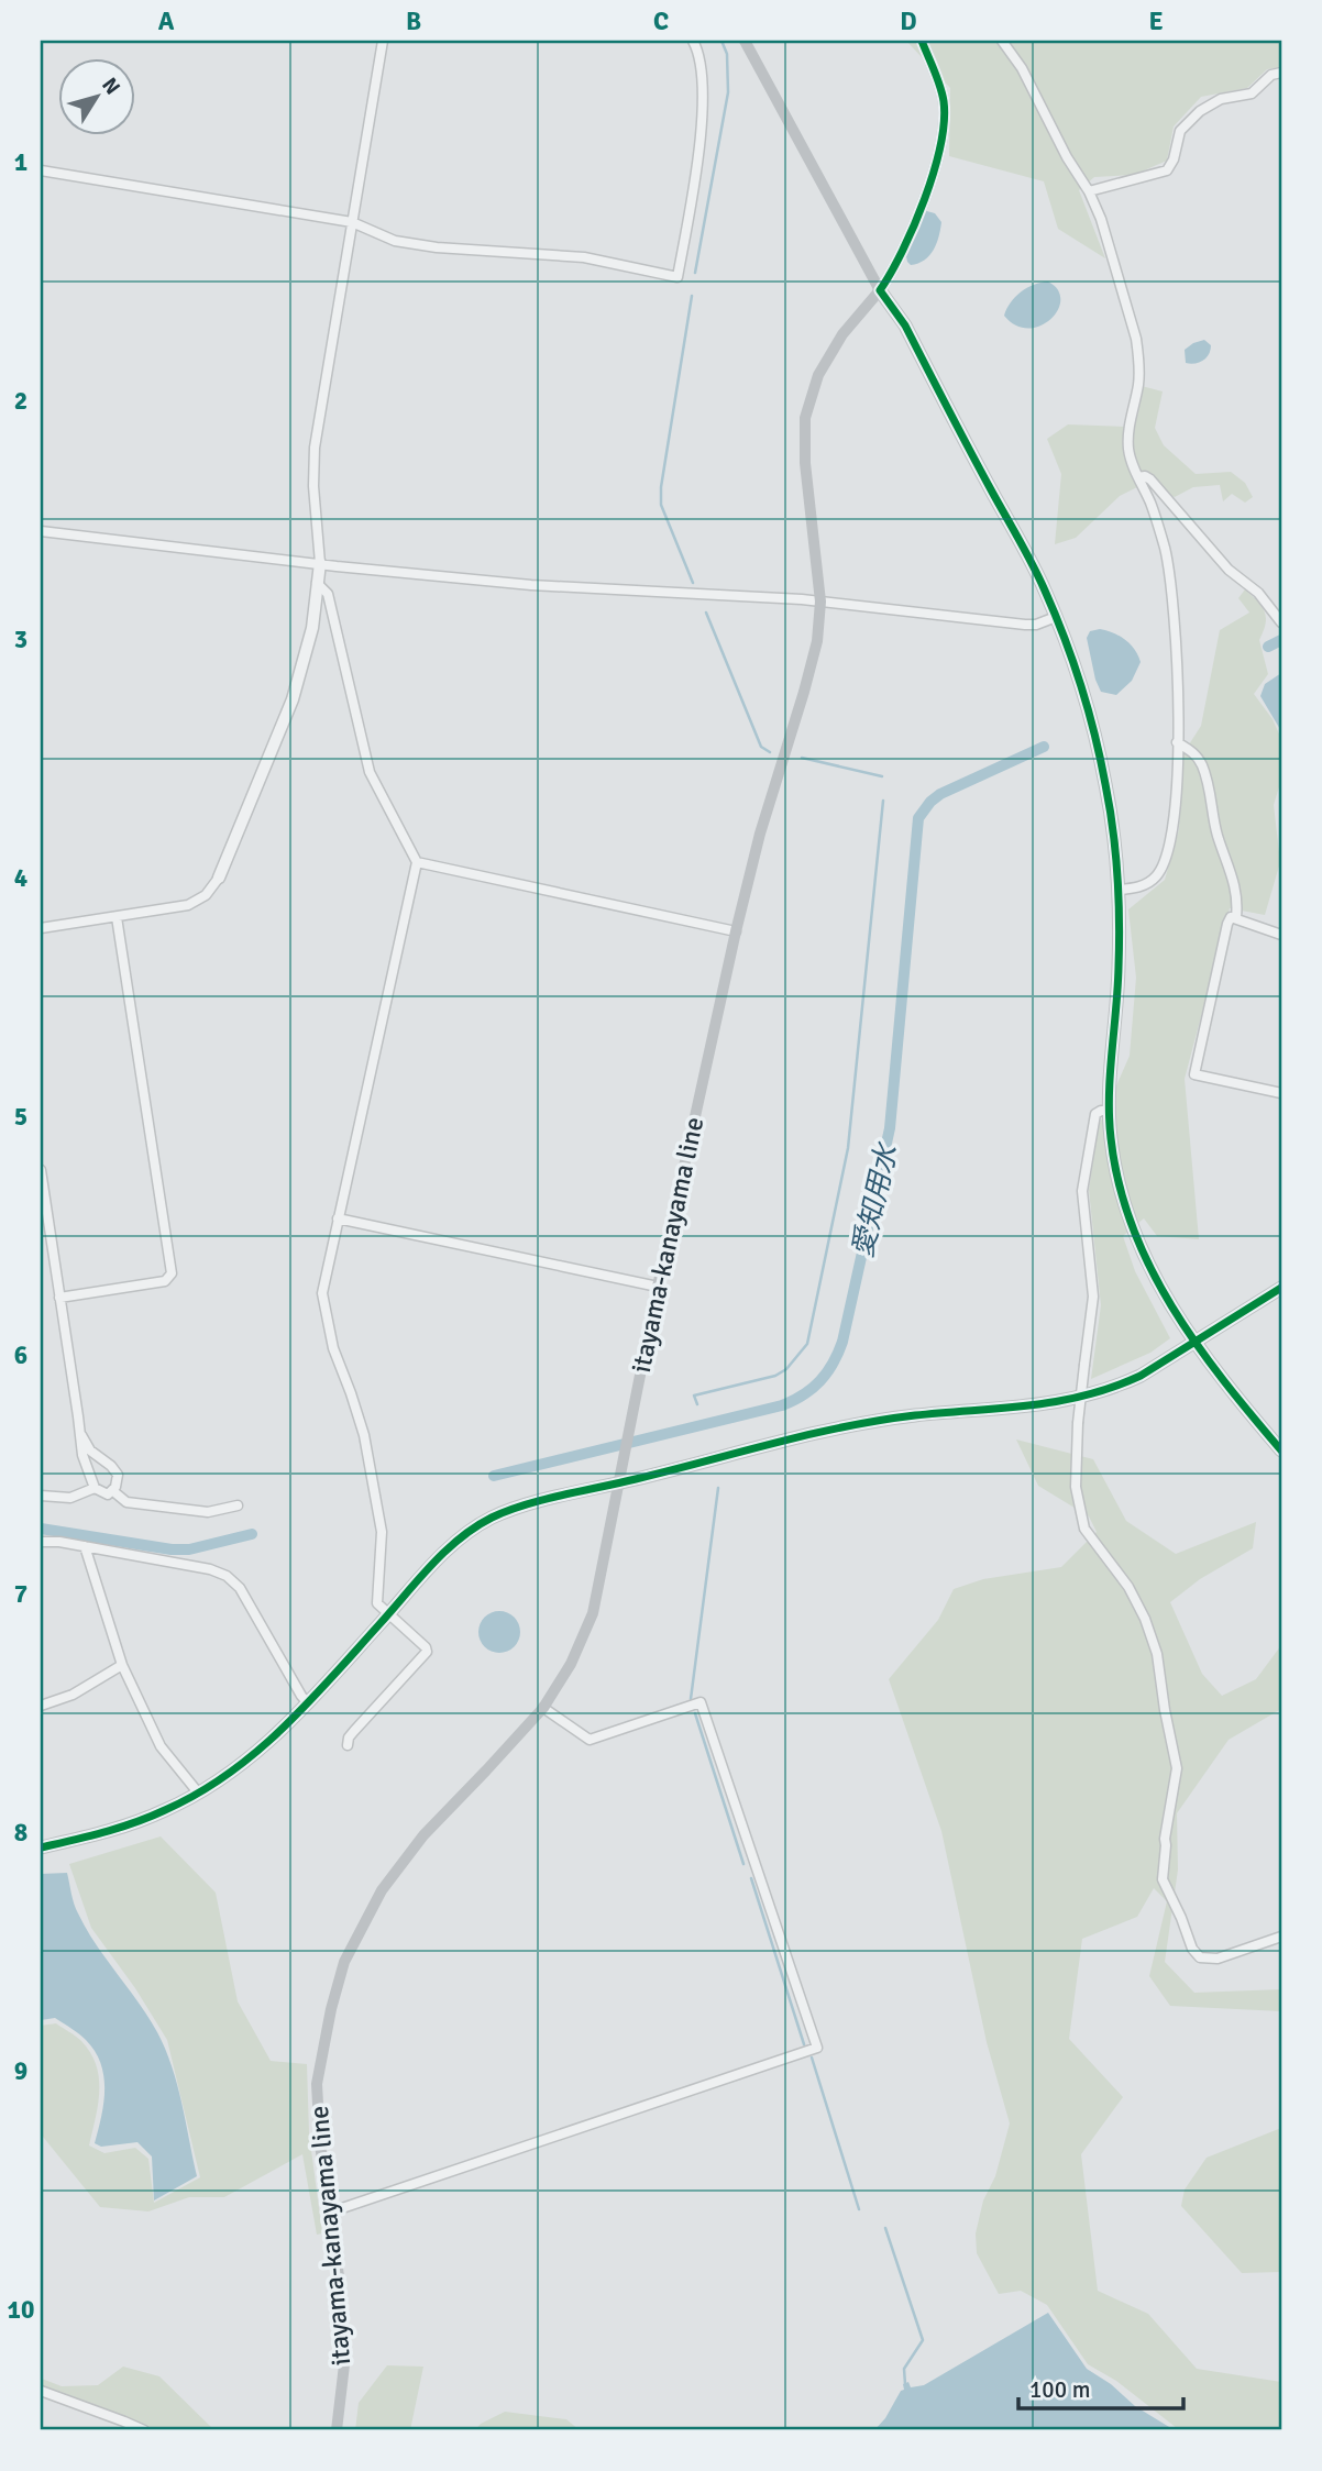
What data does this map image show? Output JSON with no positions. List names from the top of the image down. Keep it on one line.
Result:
{"streets":{"main road":["itayama-kanayama line"]},"water":["愛知用水"],"scale_bar":"100 m","north":"top right","grid":{"columns":["A","B","C","D","E"],"rows":["1","2","3","4","5","6","7","8","9","10"]}}
